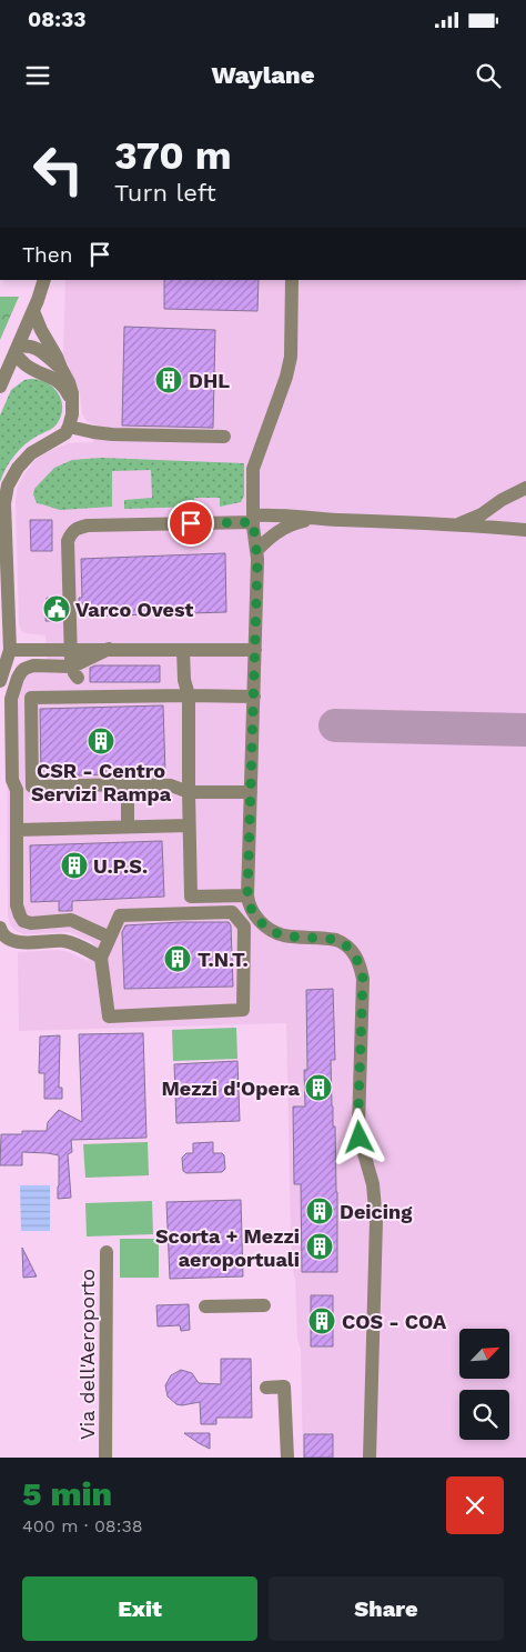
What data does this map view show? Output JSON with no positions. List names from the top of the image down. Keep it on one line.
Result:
{"streets":{"street":["Via dell'Aeroporto"]},"places":{"building":["DHL","CSR - Centro Servizi Rampa","U.P.S.","T.N.T.","Mezzi d'Opera","Deicing","Scorta + Mezzi aeroportuali","COS - COA"],"public building":["Varco Ovest"]},"north":"top right","page":{"status":"08:33","header":"Waylane","turn":["370 m","Turn left"],"then":"Then","heading":["5 min","400 m · 08:38"],"buttons":["Exit","Share"]}}
